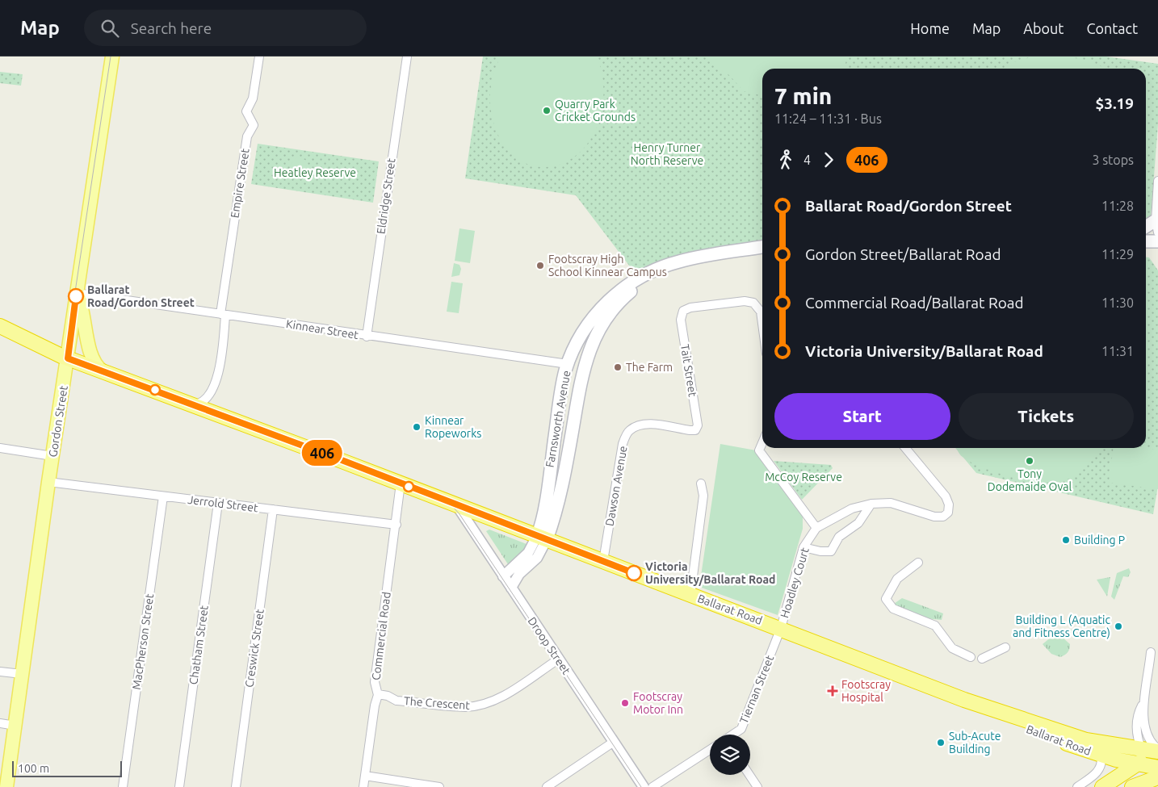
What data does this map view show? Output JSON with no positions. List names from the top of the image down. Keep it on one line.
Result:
{"streets":{"highway":["Ballarat Road"],"main road":["Farnsworth Avenue","Gordon Street"],"street":["Empire Street","Eldridge Street","Kinnear Street","Tait Street","Dawson Avenue","Jerrold Street","Hoadley Court","Commercial Road","MacPherson Street","Chatham Street","Droop Street","Creswick Street","Tiernan Street","The Crescent"]},"crossings":[["Empire Street","Kinnear Street"],["Eldridge Street","Kinnear Street"],["Kinnear Street","Farnsworth Avenue"],["Kinnear Street","Gordon Street"],["Tait Street","Dawson Avenue"],["Farnsworth Avenue","Ballarat Road"],["Farnsworth Avenue","Droop Street"],["Gordon Street","Jerrold Street"],["Gordon Street","Ballarat Road"],["Dawson Avenue","Ballarat Road"],["Jerrold Street","Commercial Road"],["Jerrold Street","MacPherson Street"],["Jerrold Street","Chatham Street"],["Jerrold Street","Creswick Street"],["Hoadley Court","Ballarat Road"],["Hoadley Court","Tiernan Street"],["Ballarat Road","Commercial Road"],["Ballarat Road","Droop Street"],["Ballarat Road","Tiernan Street"],["Commercial Road","The Crescent"],["Droop Street","The Crescent"]],"parks":["Henry Turner North Reserve","Heatley Reserve","McCoy Reserve"],"places":{"other":["Quarry Park Cricket Grounds","Footscray High School Kinnear Campus","Ballarat Road/Gordon Street","The Farm","Kinnear Ropeworks","Tony Dodemaide Oval","Building P","Victoria University/Ballarat Road","Building L (Aquatic and Fitness Centre)","Footscray Motor Inn","Sub-Acute Building"],"health":["Footscray Hospital"]},"lines":["bus line 406"],"scale_bar":"100 m","page":{"header":"Map","search":"Search here","nav":["Home","Map","About","Contact"],"on_map":"406","heading":["7 min","11:24 – 11:31 · Bus","$3.19"],"legs":["4","406","3 stops"],"list":[{"name":"Ballarat Road/Gordon Street","value":"11:28"},{"name":"Gordon Street/Ballarat Road","value":"11:29"},{"name":"Commercial Road/Ballarat Road","value":"11:30"},{"name":"Victoria University/Ballarat Road","value":"11:31"}],"buttons":["Start","Tickets"],"scale":"100 m"}}
